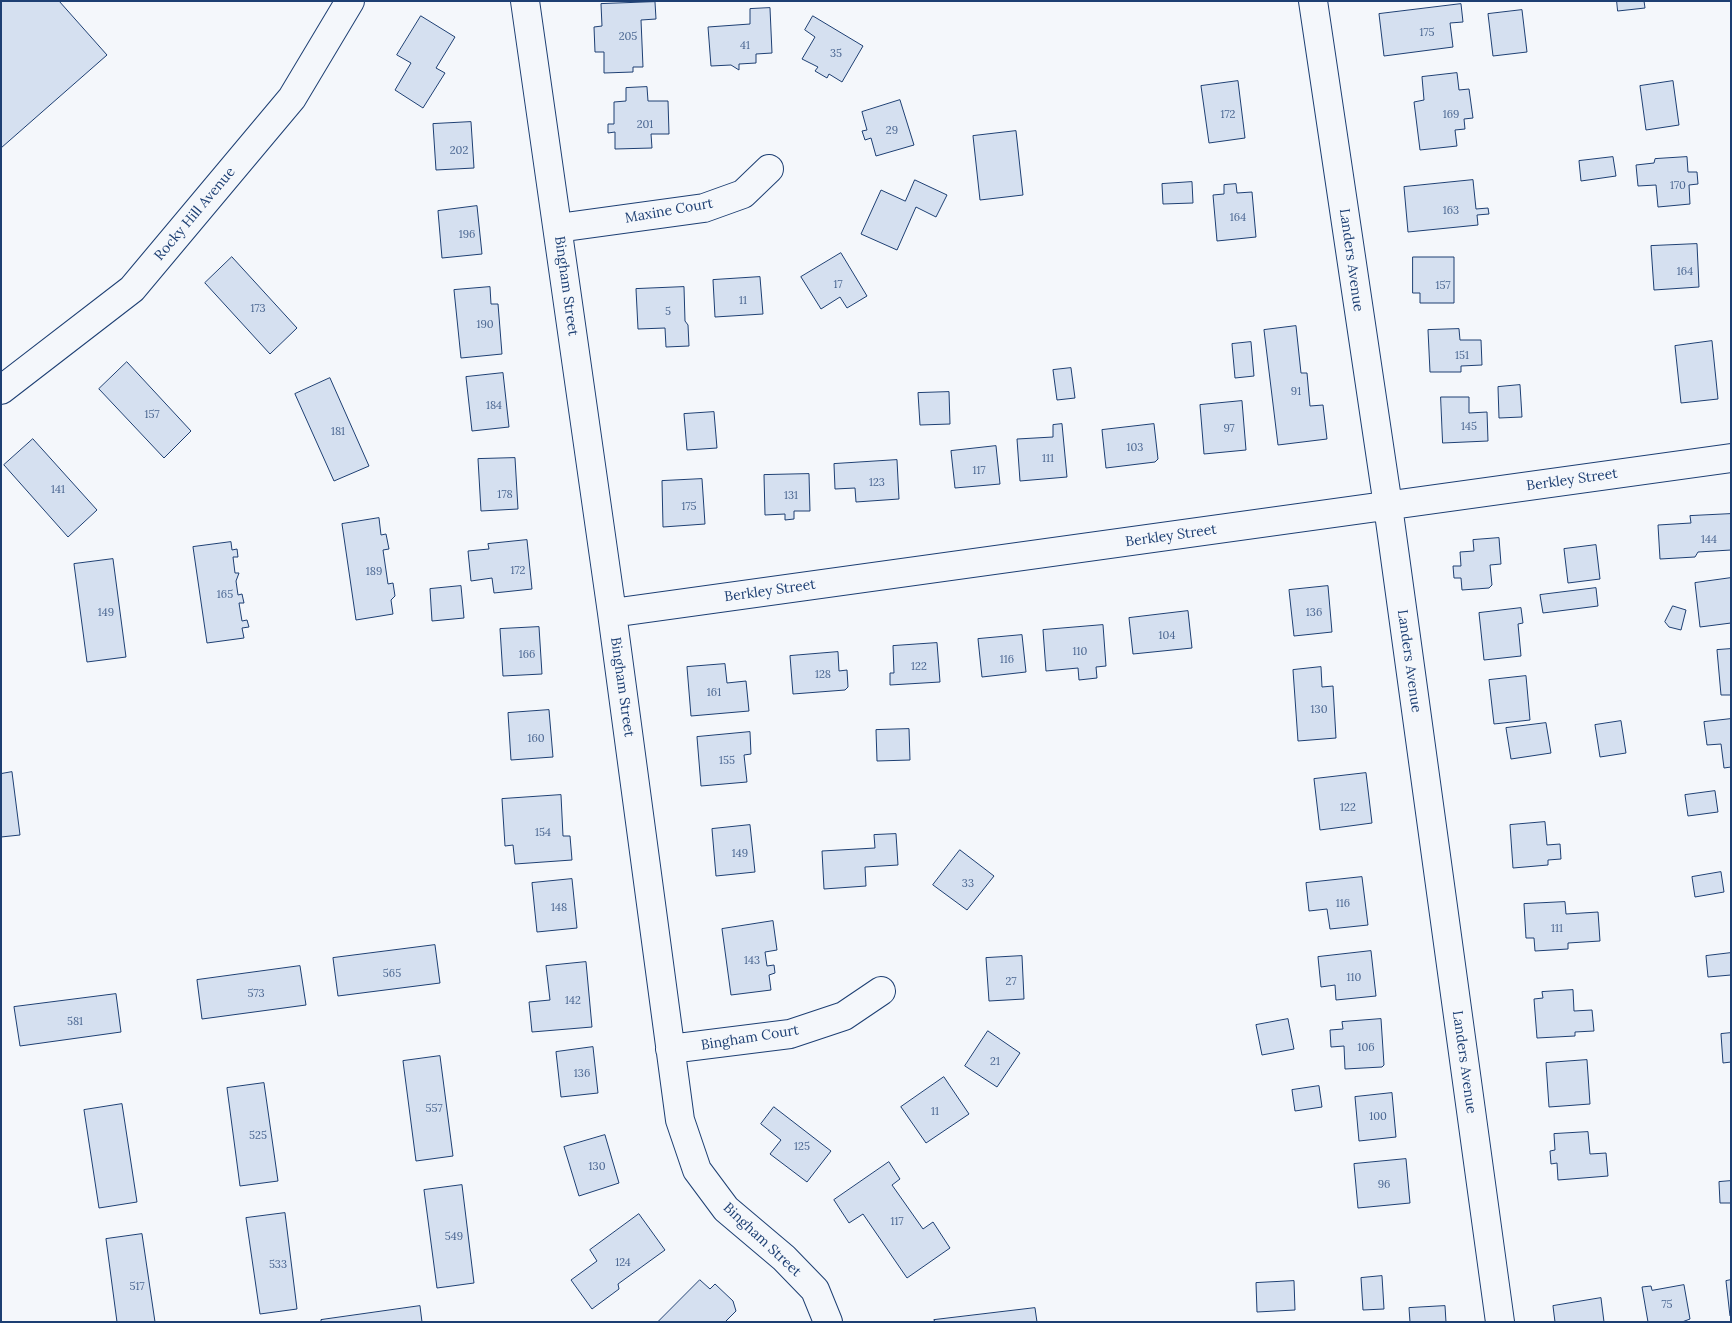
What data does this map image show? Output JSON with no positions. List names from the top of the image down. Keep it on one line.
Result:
{"streets":{"street":["Maxine Court","Rocky Hill Avenue","Landers Avenue","Bingham Street","Berkley Street","Bingham Court"]},"crossings":[["Maxine Court","Bingham Street"],["Landers Avenue","Berkley Street"],["Bingham Street","Berkley Street"],["Bingham Street","Bingham Court"]],"house_numbers":["175","205","41","35","172","169","201","29","202","170","163","164","196","164","17","157","11","173","5","190","151","91","184","157","145","97","181","103","111","117","123","141","178","131","175","144","172","189","165","149","136","104","110","166","116","122","128","161","130","160","155","122","154","149","33","116","148","111","143","565","110","27","573","142","581","106","21","136","557","11","100","525","125","130","96","117","549","124","533","517","75"]}
